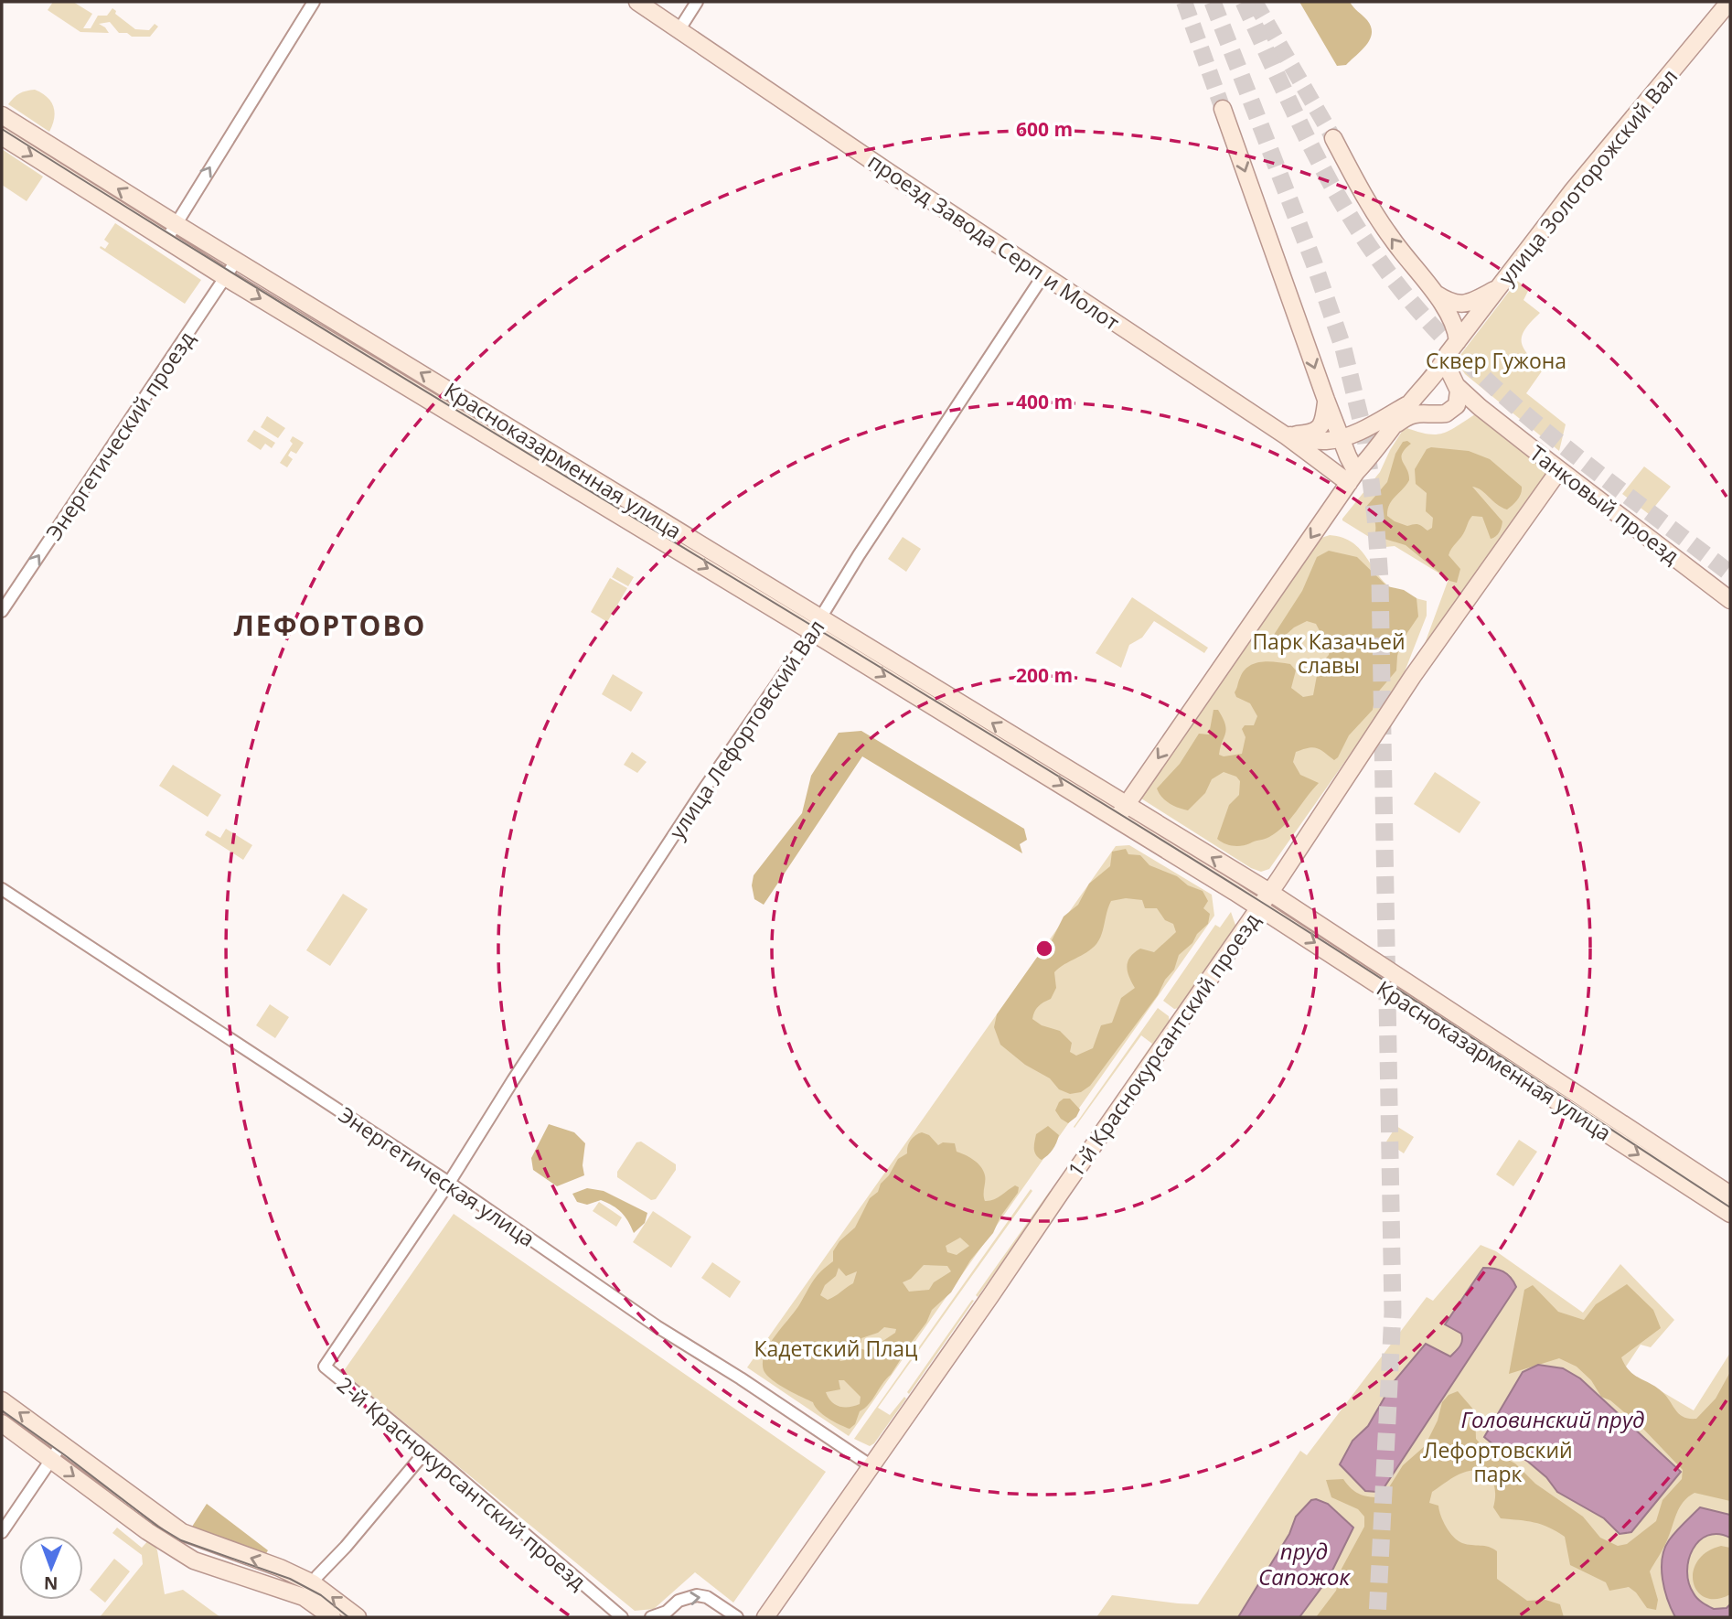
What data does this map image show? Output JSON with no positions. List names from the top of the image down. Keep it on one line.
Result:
{"streets":{"street":["улица Золоторожский Вал","проезд Завода Серп и Молот","Энергетический проезд","Красноказарменная улица","Танковый проезд","улица Лефортовский Вал","1-й Краснокурсантский проезд","Энергетическая улица","2-й Краснокурсантский проезд"]},"crossings":[["улица Золоторожский Вал","проезд Завода Серп и Молот"],["улица Золоторожский Вал","Танковый проезд"],["проезд Завода Серп и Молот","улица Лефортовский Вал"],["Энергетический проезд","Красноказарменная улица"],["Красноказарменная улица","улица Лефортовский Вал"],["Красноказарменная улица","1-й Краснокурсантский проезд"],["Танковый проезд","1-й Краснокурсантский проезд"],["улица Лефортовский Вал","Энергетическая улица"],["улица Лефортовский Вал","2-й Краснокурсантский проезд"],["1-й Краснокурсантский проезд","Энергетическая улица"],["Энергетическая улица","2-й Краснокурсантский проезд"]],"one_way":["Энергетический проезд"],"districts":["ЛЕФОРТОВО"],"water":["Головинский пруд","пруд Сапожок"],"parks":["Сквер Гужона","Парк Казачьей славы","Кадетский Плац","Лефортовский парк"],"north":"bottom","rings":["600 m","400 m","200 m"]}
